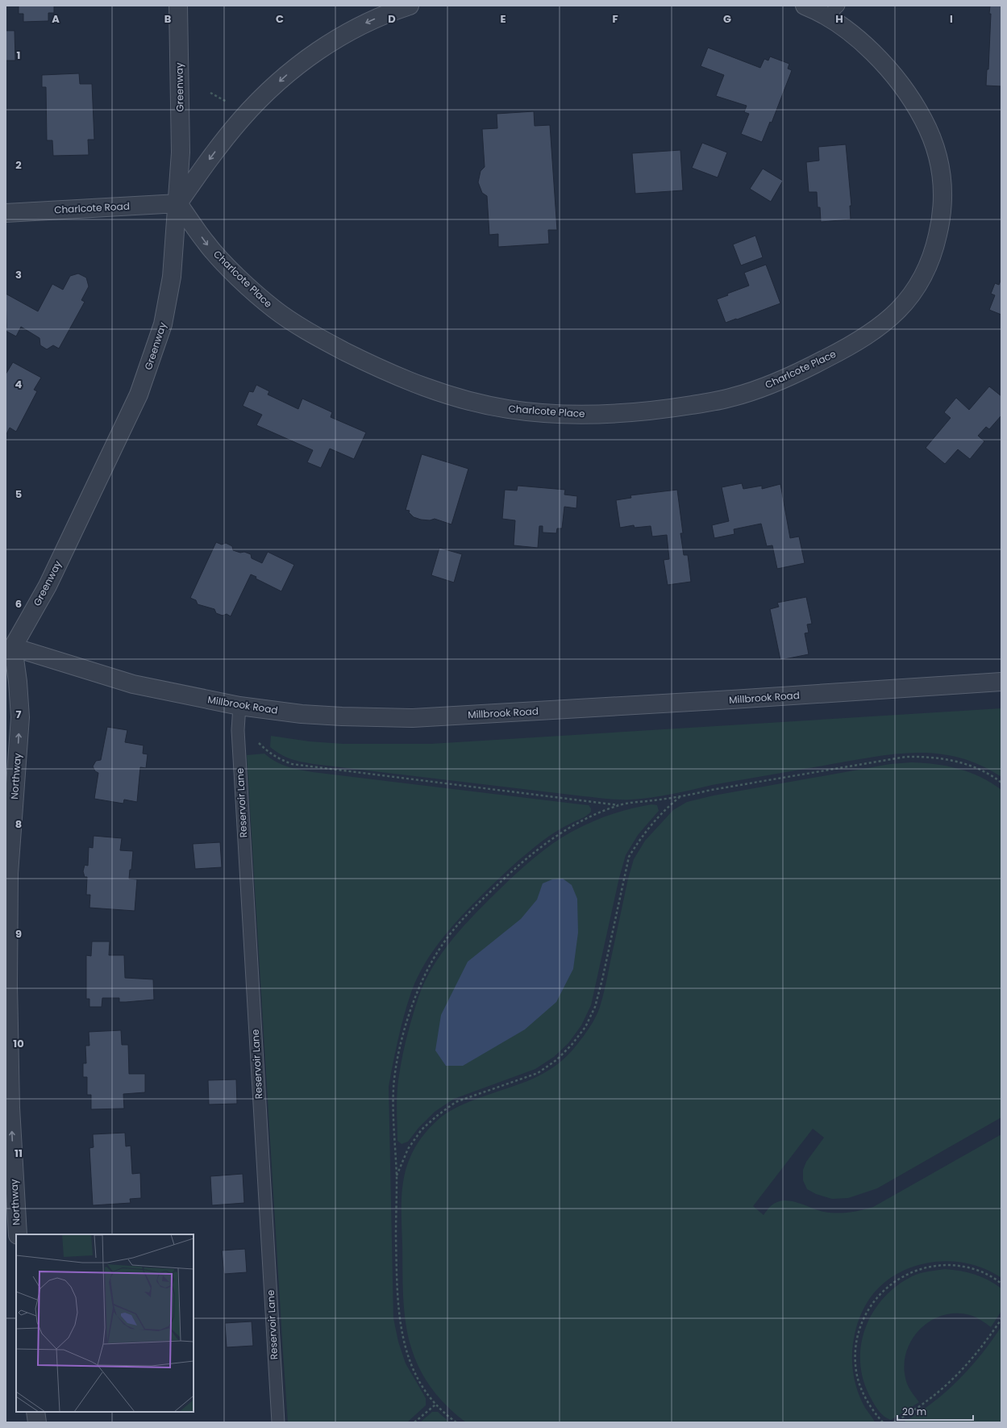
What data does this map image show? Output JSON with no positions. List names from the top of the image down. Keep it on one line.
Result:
{"streets":{"street":["Greenway","Charlcote Road","Charlcote Place","Millbrook Road","Northway"],"lane":["Reservoir Lane"]},"crossings":[["Greenway","Charlcote Road"],["Greenway","Charlcote Place"],["Greenway","Millbrook Road"],["Greenway","Northway"],["Charlcote Road","Charlcote Place"],["Millbrook Road","Northway"],["Millbrook Road","Reservoir Lane"]],"one_way":["Northway"],"scale_bar":"20 m","grid":{"columns":["A","B","C","D","E","F","G","H","I"],"rows":["1","2","3","4","5","6","7","8","9","10","11"]}}
